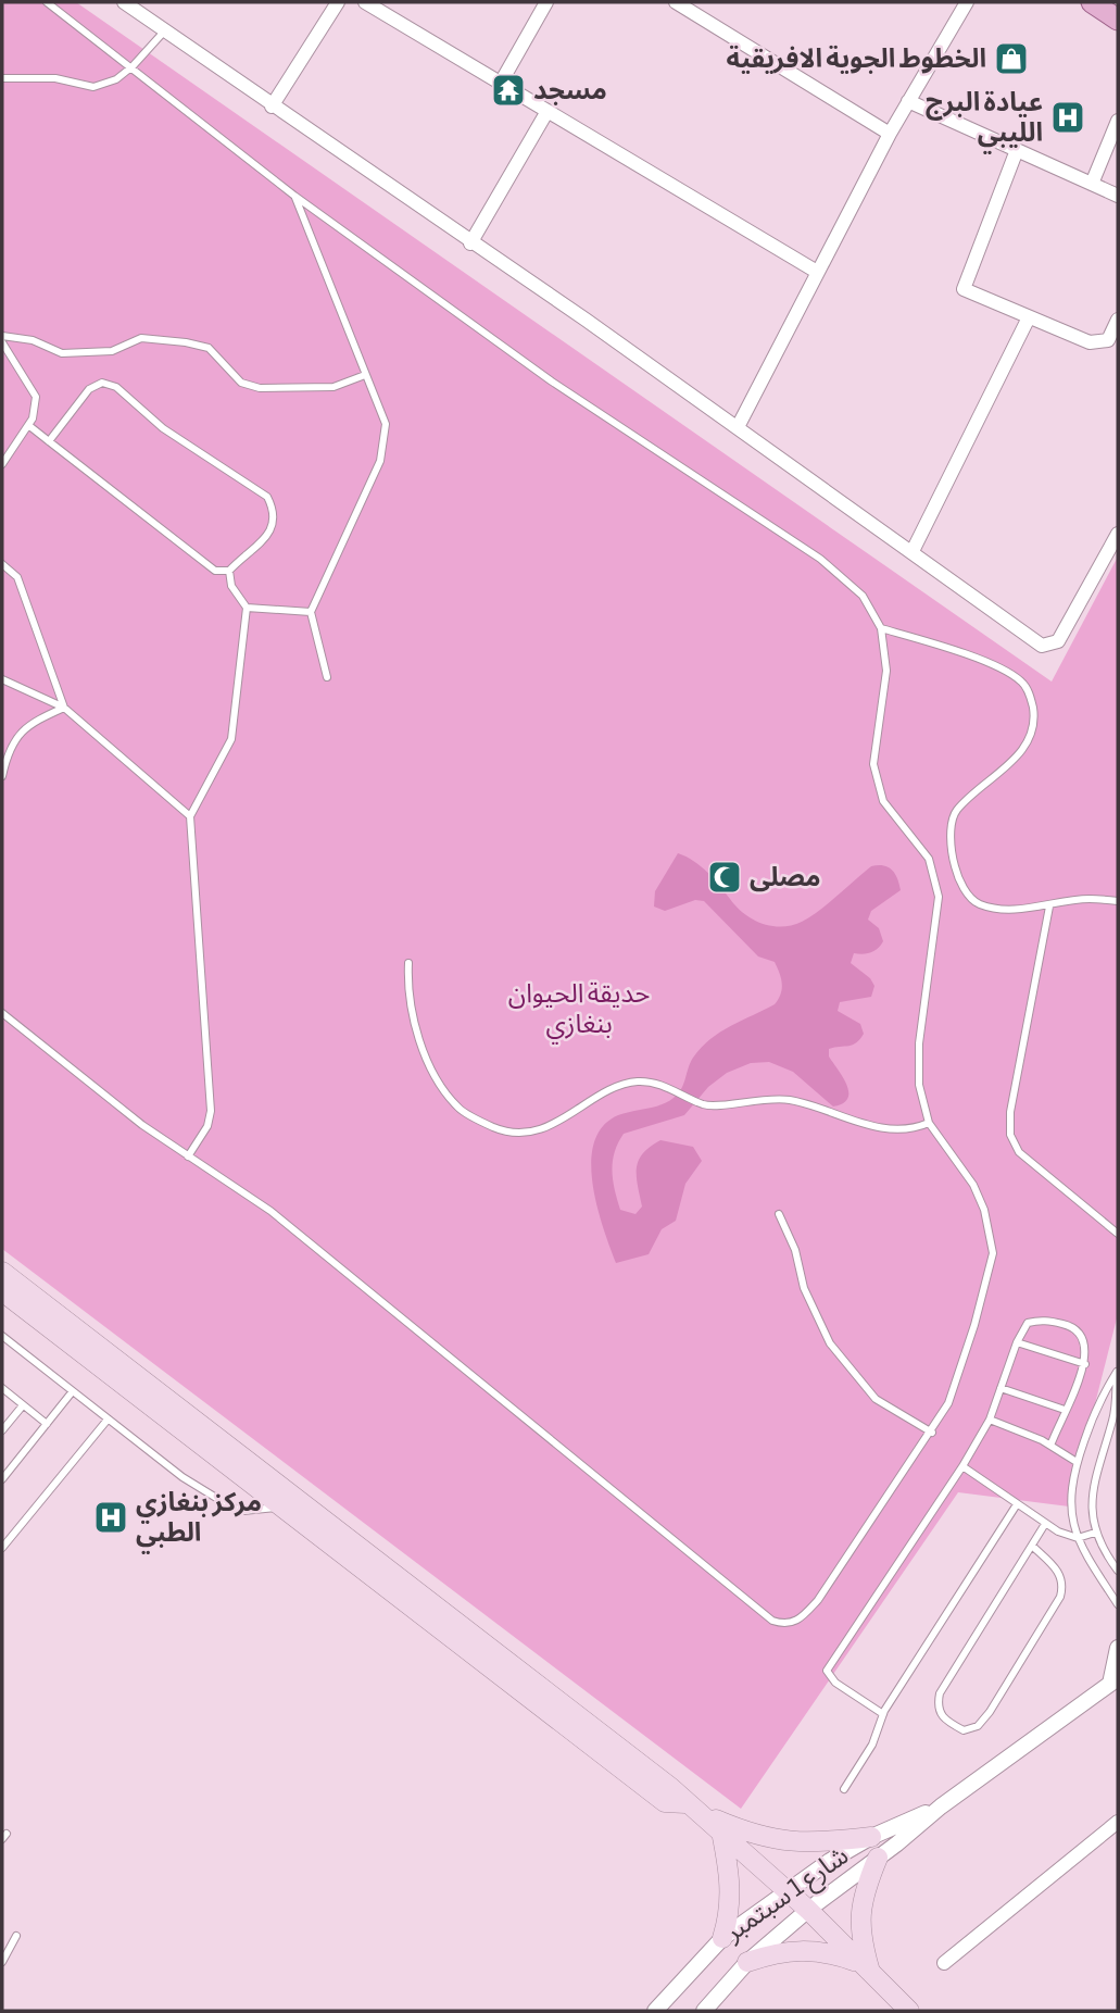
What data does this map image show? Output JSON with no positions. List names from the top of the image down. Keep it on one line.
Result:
{"streets":{"street":["شارع 1 سبتمبر"]},"parks":["حديقة الحيوان بنغازي"],"places":{"shop":["الخطوط الجوية الافريقية"],"temple":["مسجد"],"hospital":["عيادة البرج الليبي","مركز بنغازي الطبي"],"mosque":["مصلى"]}}
